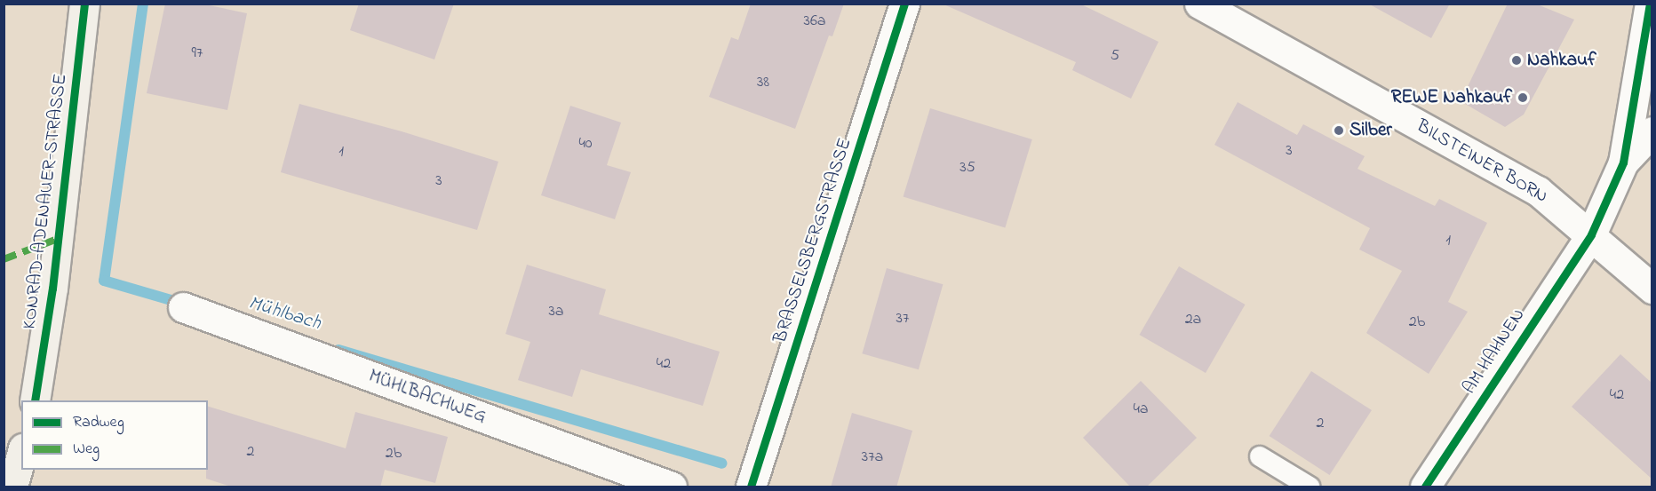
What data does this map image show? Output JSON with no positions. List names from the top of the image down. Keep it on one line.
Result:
{"streets":{"main road":["KONRAD-ADENAUER-STRASSE"],"street":["BILSTEINER BORN","BRASSELSBERGSTRASSE","AM HAHNEN","MÜHLBACHWEG"]},"crossings":[["BILSTEINER BORN","AM HAHNEN"]],"water":["Mühlbach"],"places":["Nahkauf","REWE Nahkauf","Silber"],"house_numbers":["36a","97","5","38","40","3","1","35","3","1","3a","37","2a","2b","42","42","4a","2","2","2b","37a"],"legend":["Radweg","Weg"]}
